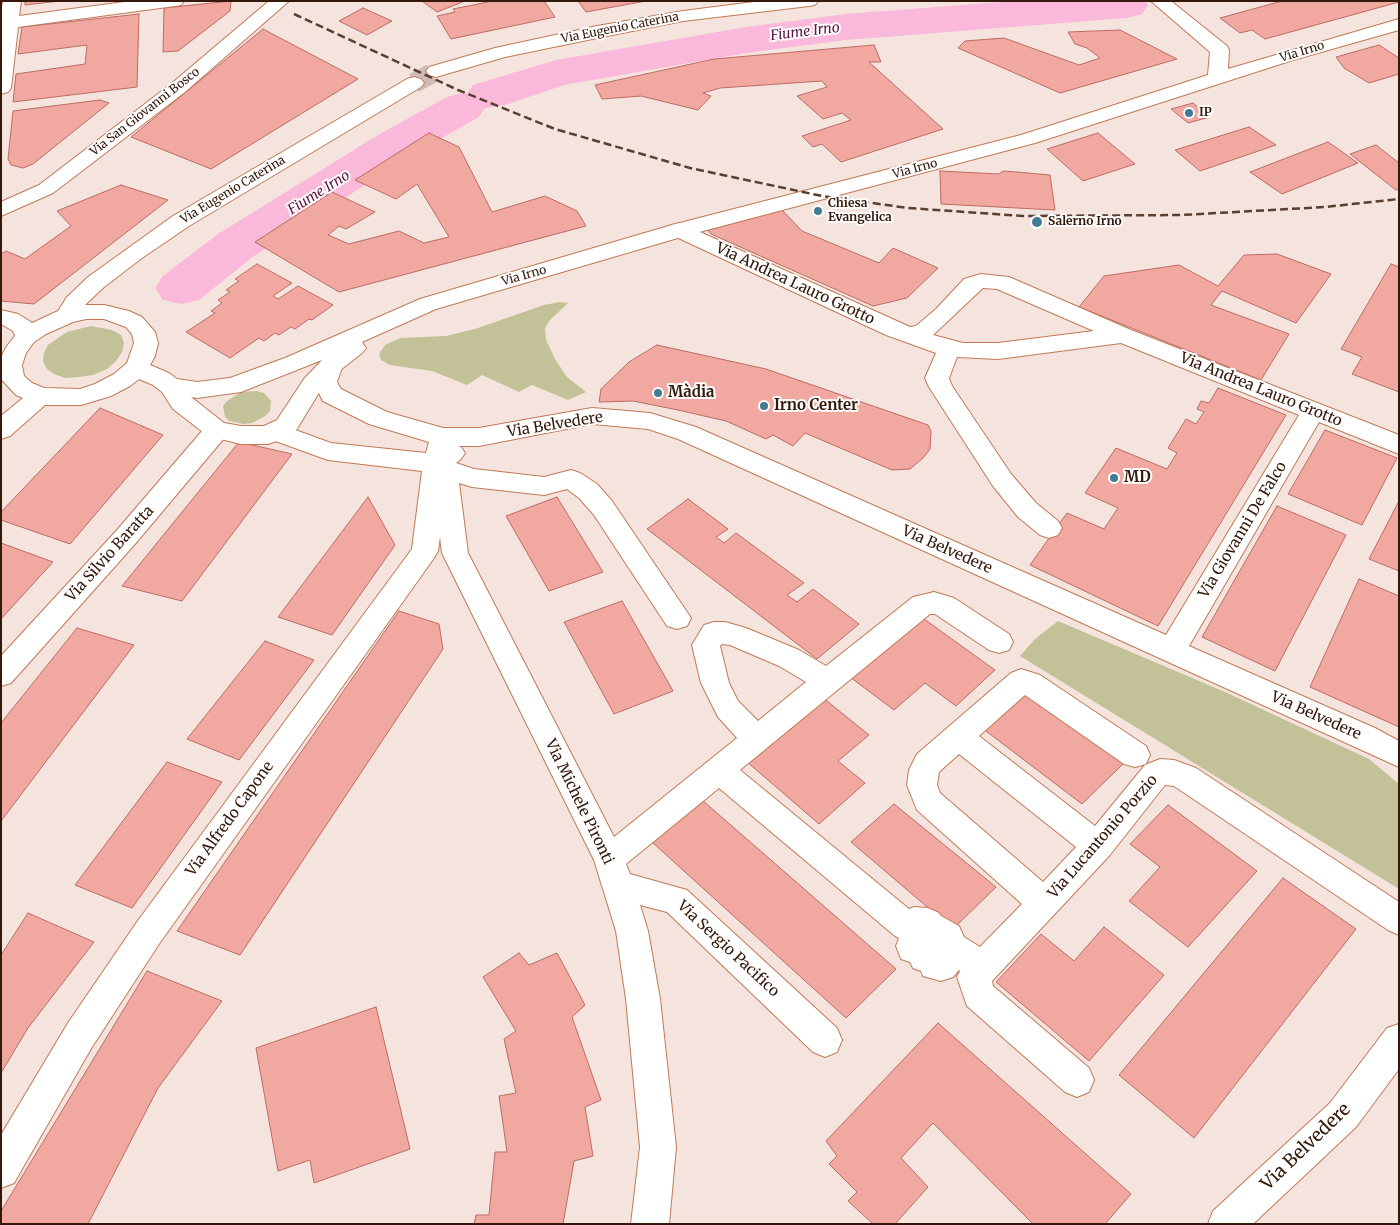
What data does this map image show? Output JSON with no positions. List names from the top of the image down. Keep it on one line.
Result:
{"streets":{"street":["Via Eugenio Caterina","Via Irno","Via San Giovanni Bosco","Via Andrea Lauro Grotto","Via Belvedere","Via Giovanni De Falco","Via Silvio Baratta","Via Michele Pironti","Via Alfredo Capone","Via Lucantonio Porzio","Via Sergio Pacifico"]},"crossings":[["Via Irno","Via Andrea Lauro Grotto"],["Via Andrea Lauro Grotto","Via Giovanni De Falco"],["Via Belvedere","Via Giovanni De Falco"],["Via Belvedere","Via Michele Pironti"],["Via Belvedere","Via Alfredo Capone"],["Via Michele Pironti","Via Alfredo Capone"],["Via Michele Pironti","Via Sergio Pacifico"]],"water":["Fiume Irno"],"places":["IP","Chiesa Evangelica","Salerno Irno","Màdia","Irno Center","MD"]}
